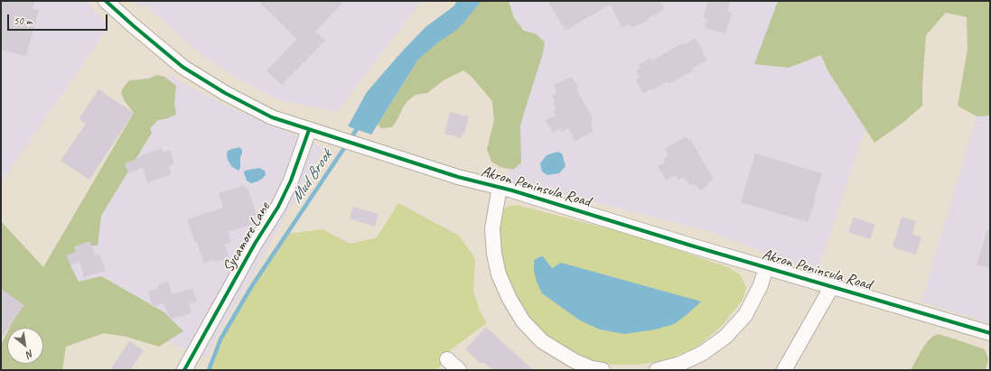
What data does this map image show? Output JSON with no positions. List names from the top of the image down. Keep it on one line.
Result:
{"streets":{"street":["Akron Peninsula Road","Sycamore Lane"]},"crossings":[["Akron Peninsula Road","Sycamore Lane"]],"water":["Mud Brook"],"scale_bar":"50 m","north":"bottom right"}
